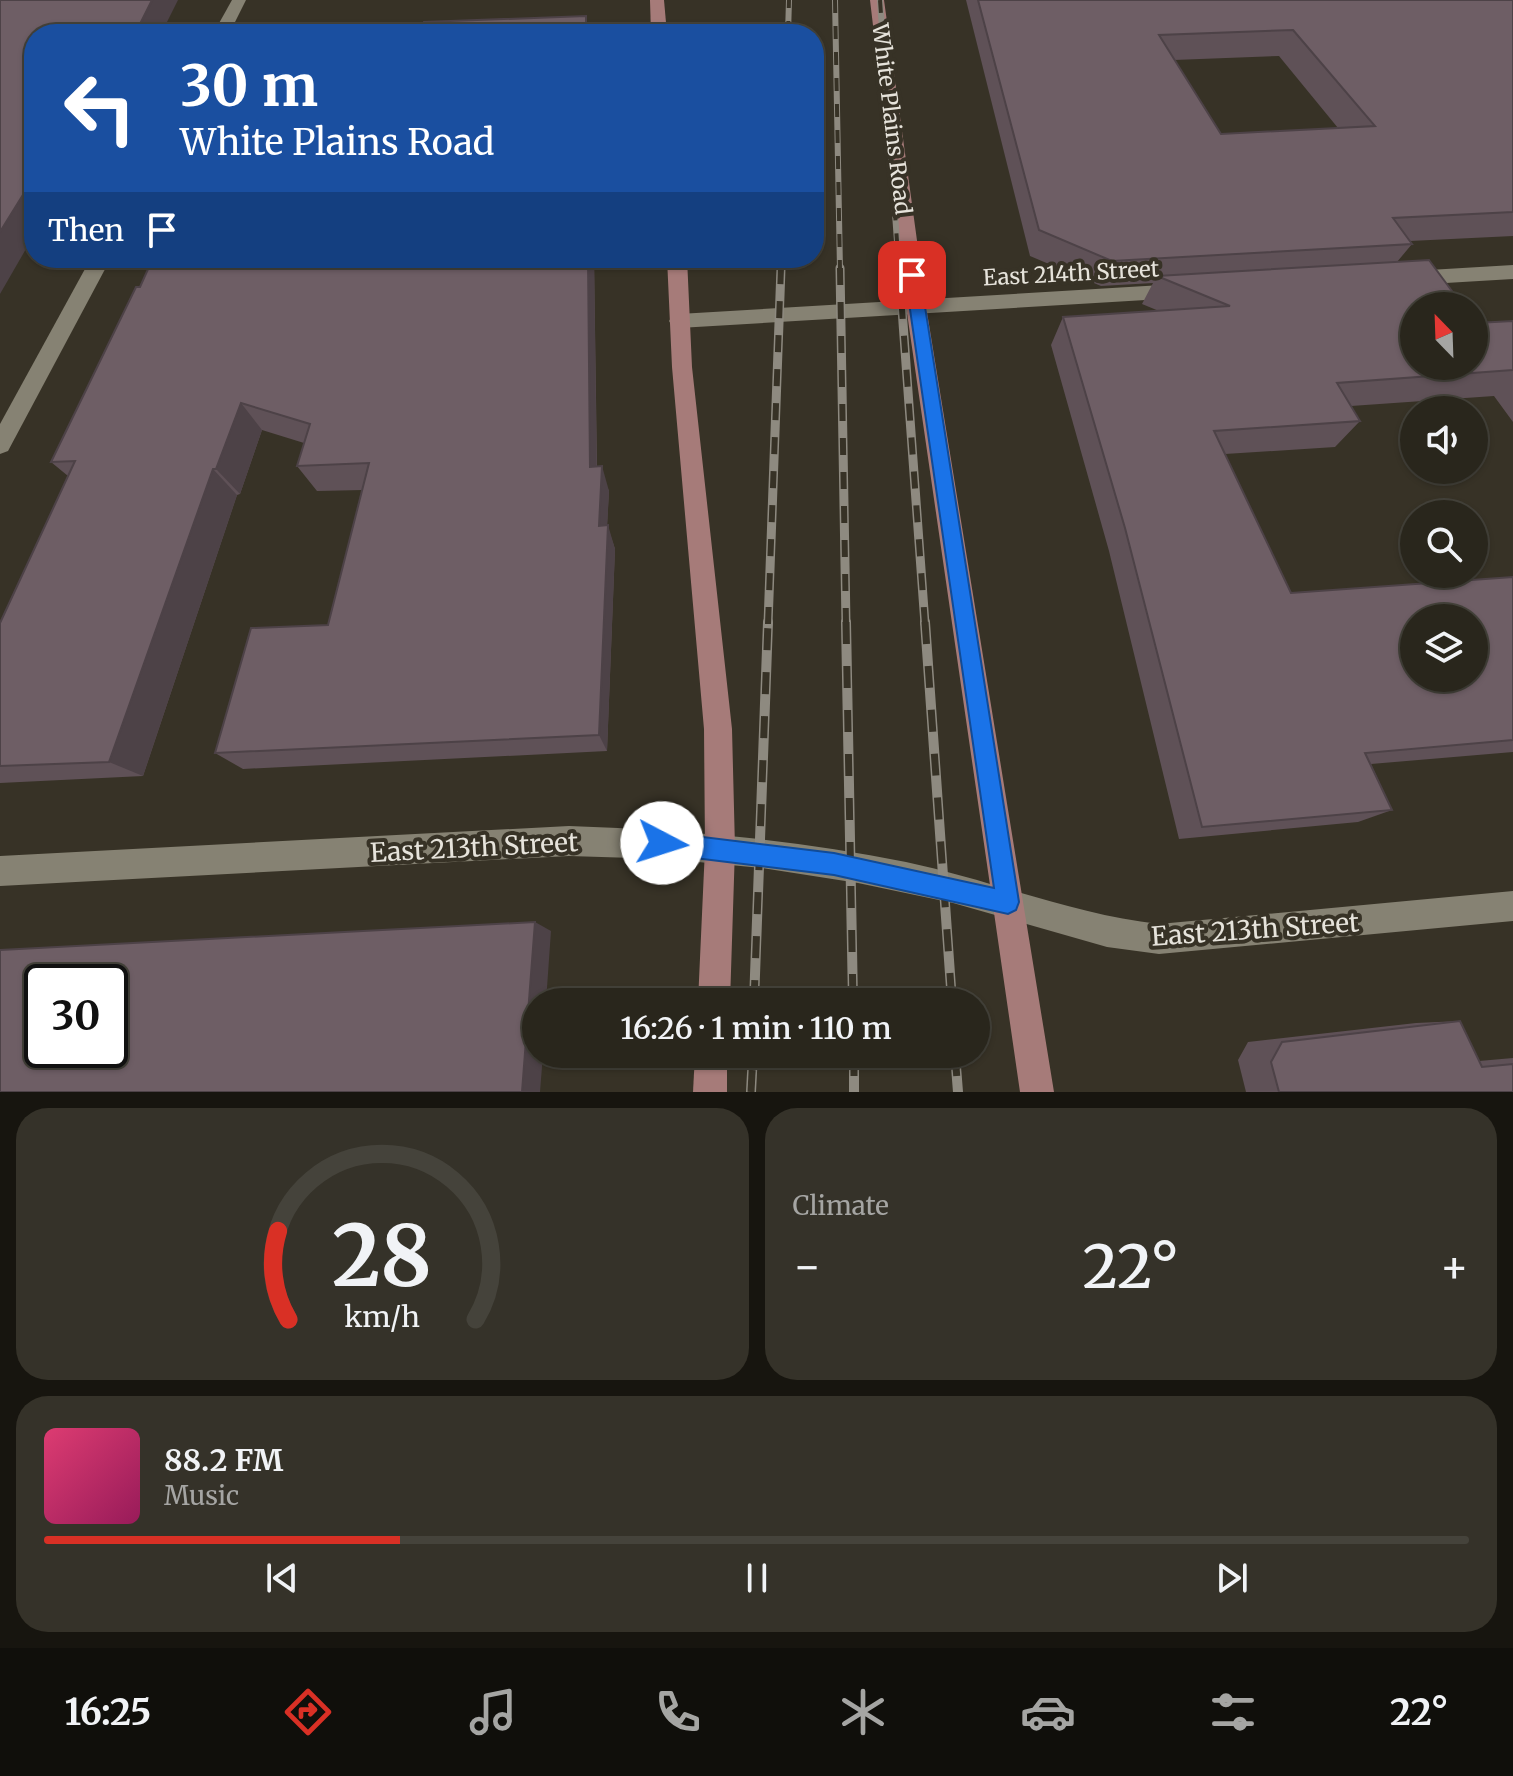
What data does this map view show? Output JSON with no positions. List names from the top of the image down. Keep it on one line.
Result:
{"streets":{"main road":["White Plains Road"],"street":["East 214th Street","East 213th Street"]},"crossings":[["White Plains Road","East 214th Street"],["White Plains Road","East 213th Street"]],"north":"top left","page":{"turn":["30 m","White Plains Road"],"then":"Then","limit":"30","trip":"16:26 · 1 min · 110 m","tile":"Climate","heat":["−","22°","+"],"song":["88.2 FM","Music"],"tabs":["16:25","22°"],"gauge":["28","km/h"]}}
